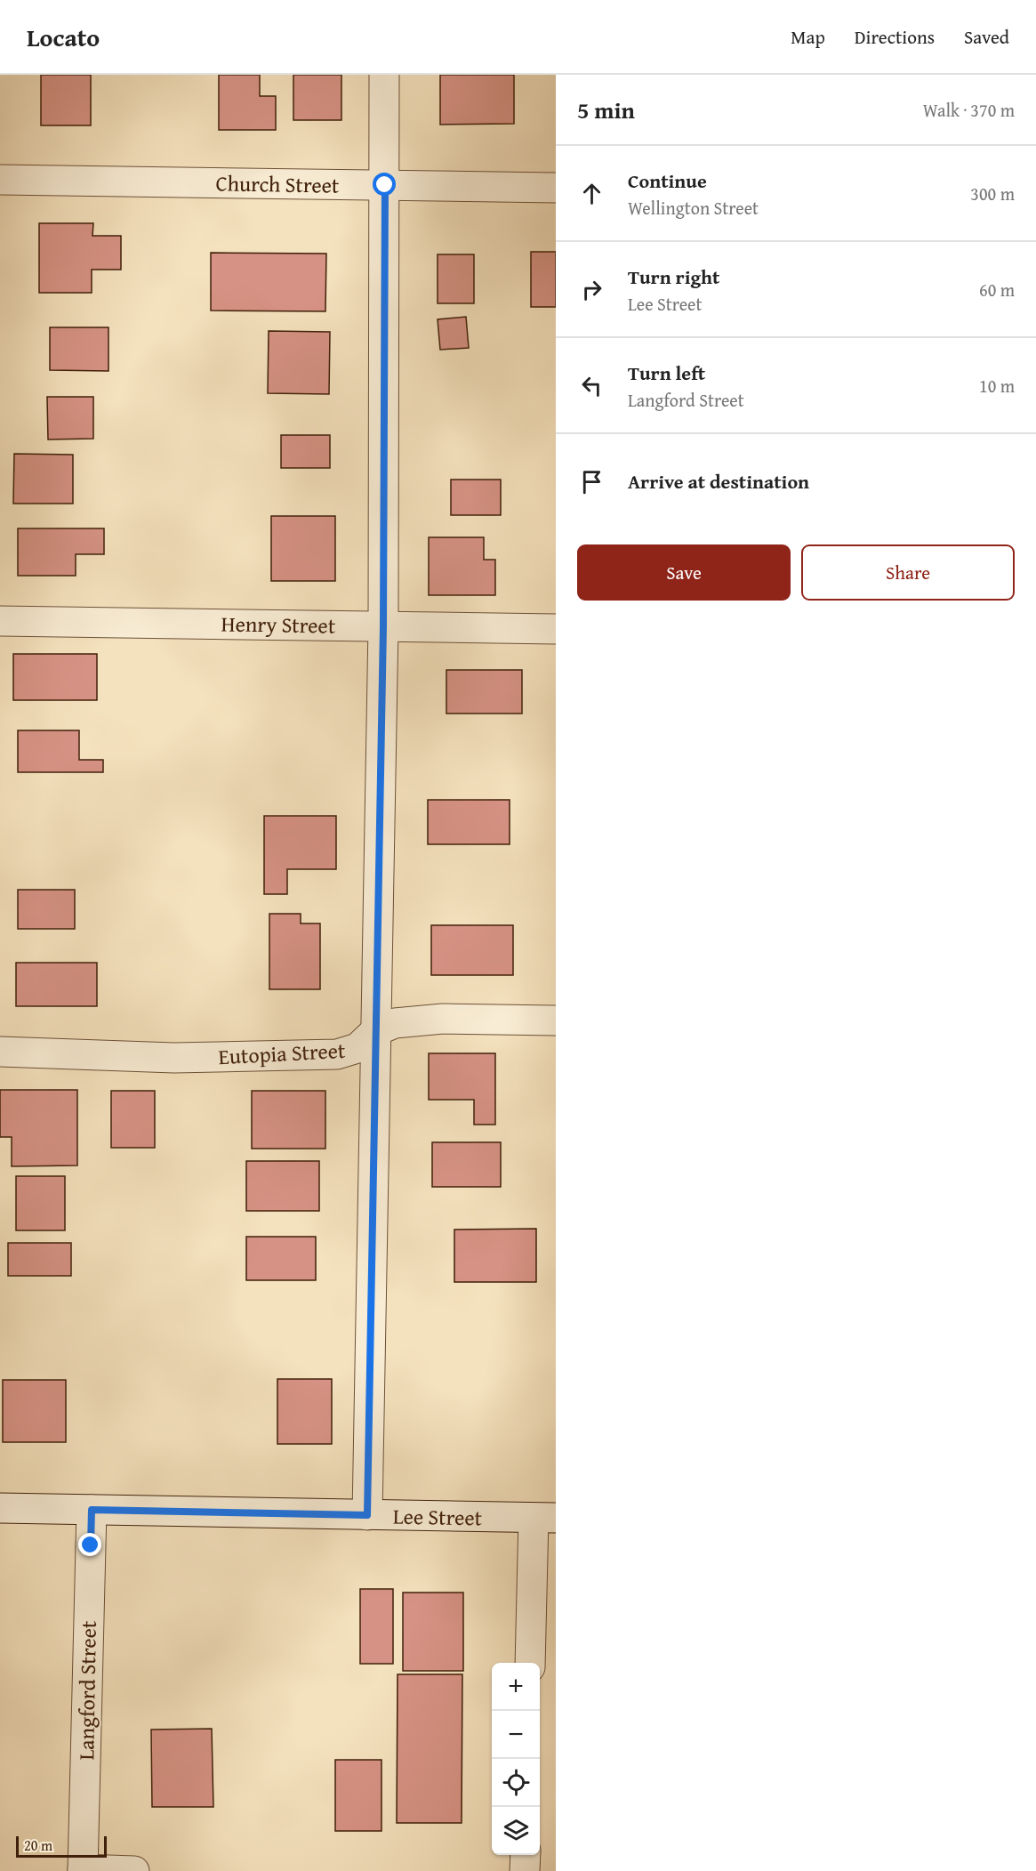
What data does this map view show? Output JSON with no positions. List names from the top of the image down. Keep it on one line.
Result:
{"streets":{"street":["Church Street","Henry Street","Eutopia Street","Lee Street","Langford Street"]},"crossings":[["Lee Street","Langford Street"]],"scale_bar":"20 m","page":{"header":"Locato","nav":["Map","Directions","Saved"],"heading":["5 min","Walk · 370 m"],"list":[["Continue","Wellington Street","300 m"],["Turn right","Lee Street","60 m"],["Turn left","Langford Street","10 m"],"Arrive at destination"],"buttons":["Save","Share"],"map_buttons":["+","−"],"scale":"20 m"}}
